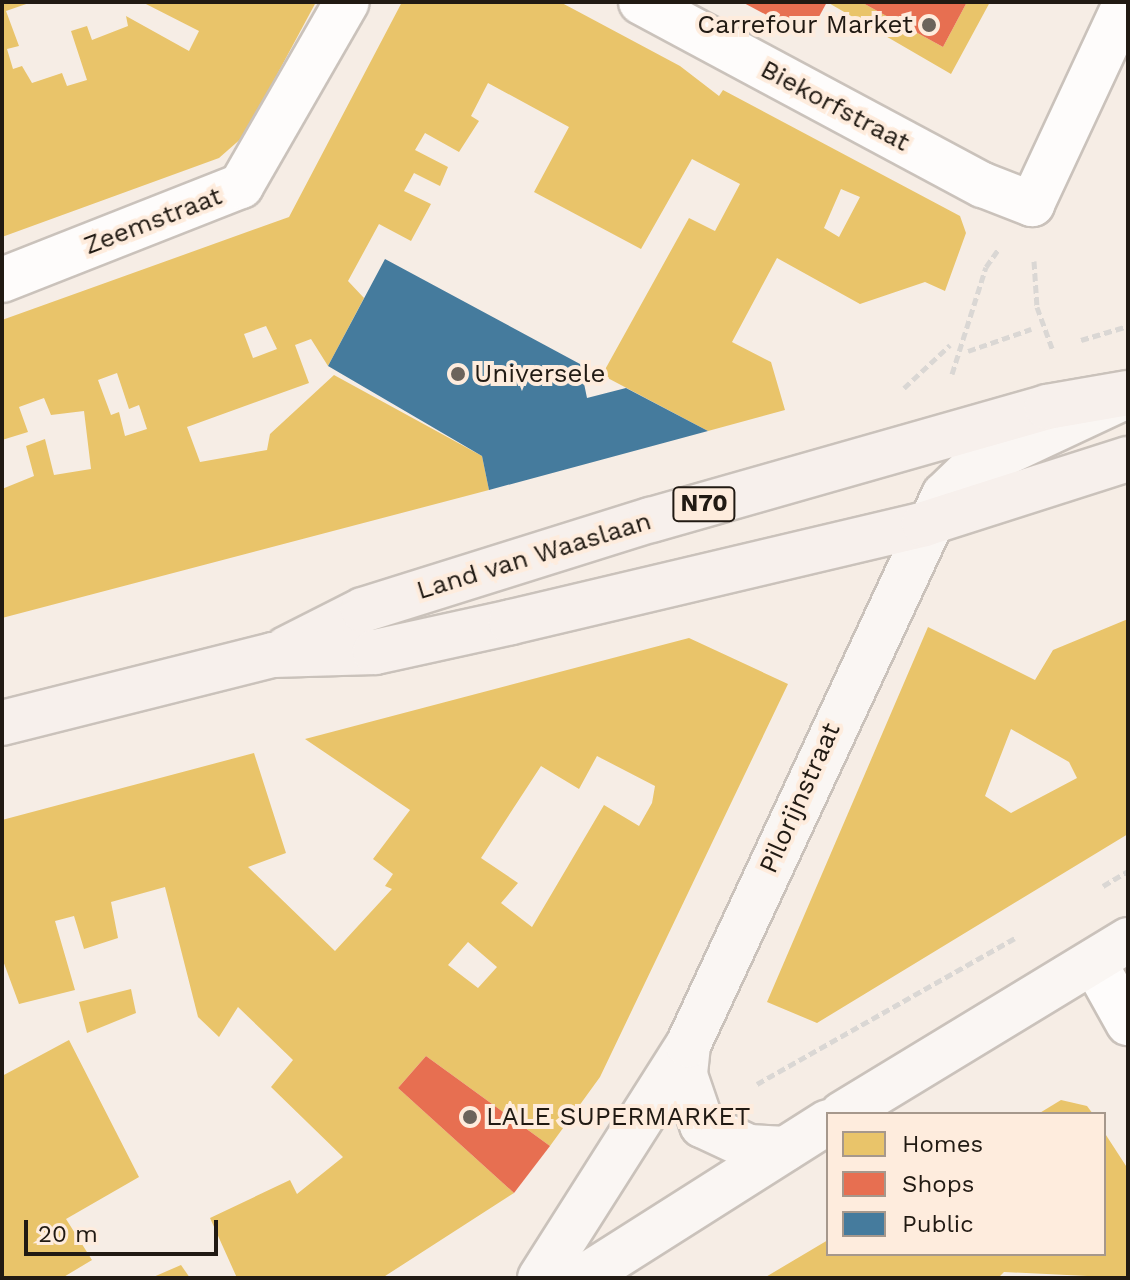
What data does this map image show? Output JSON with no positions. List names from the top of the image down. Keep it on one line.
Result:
{"streets":{"main road":["N70","Land van Waaslaan","Pilorijnstraat"],"street":["Biekorfstraat","Zeemstraat"]},"crossings":[["Land van Waaslaan","Pilorijnstraat"]],"places":["Carrefour Market","Universele","LALE SUPERMARKET"],"legend":["Homes","Shops","Public"],"scale_bar":"20 m"}
